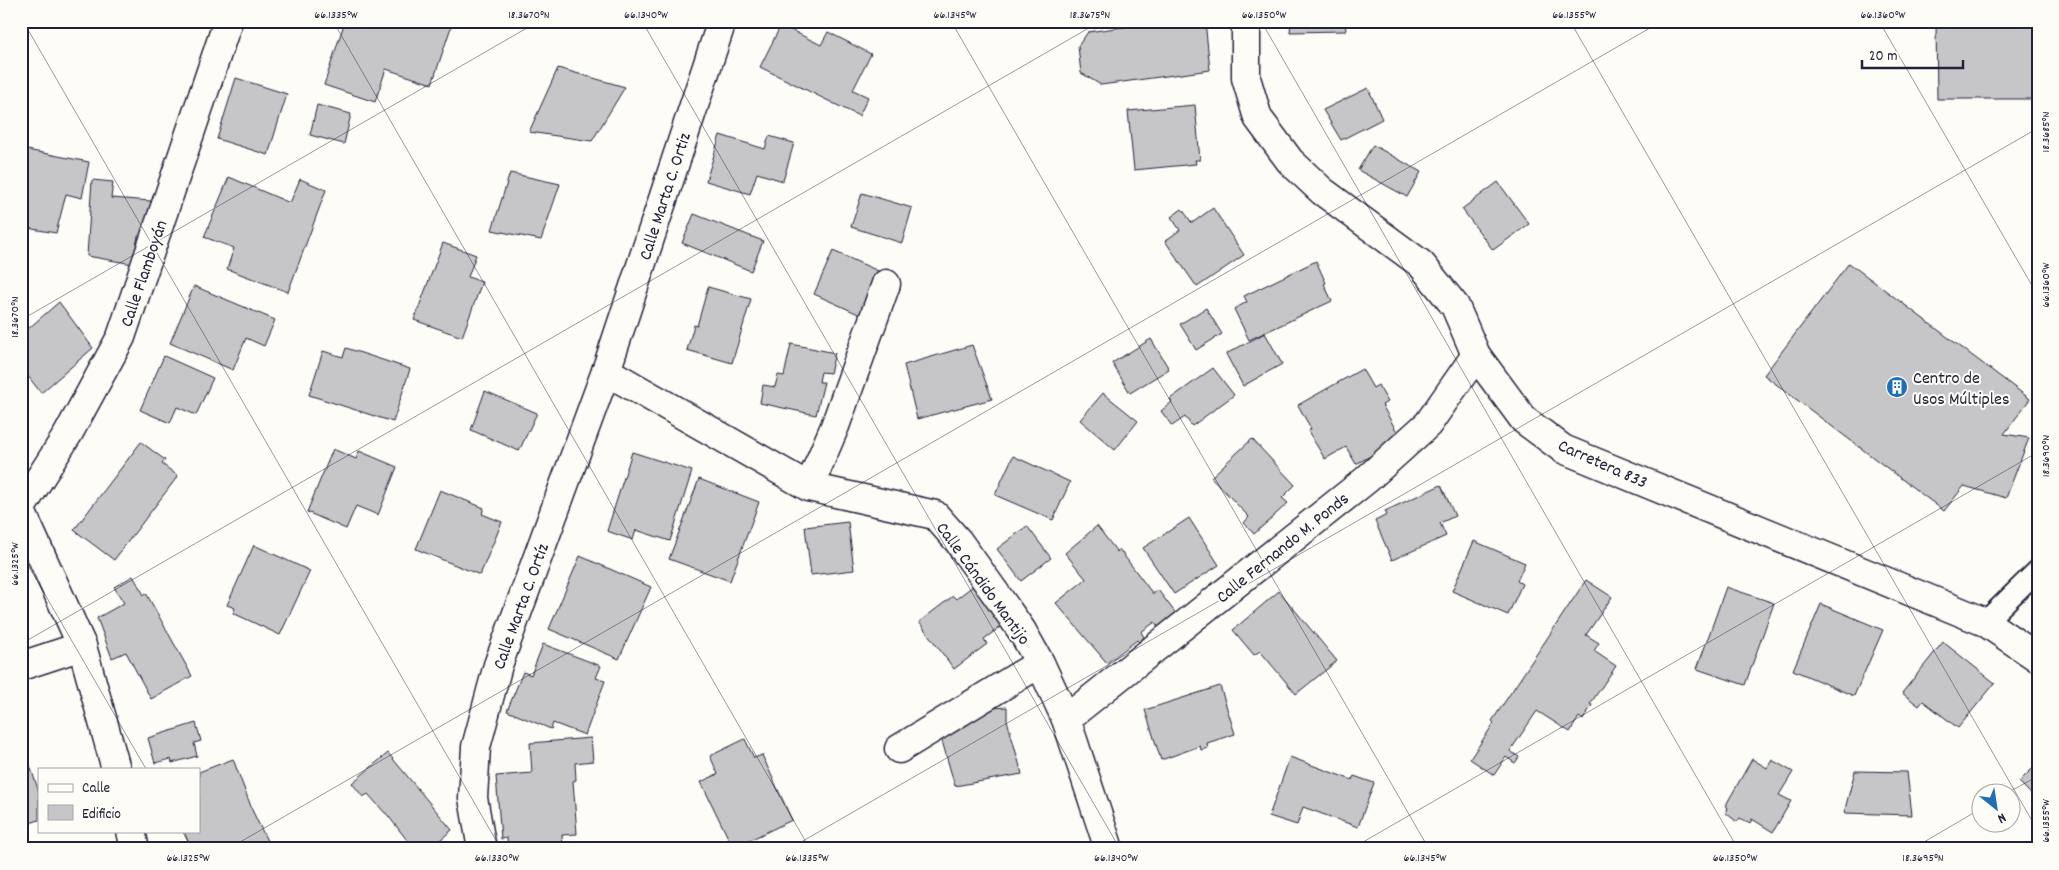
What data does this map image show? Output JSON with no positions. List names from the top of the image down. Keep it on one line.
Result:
{"streets":{"street":["Calle Marta C. Ortiz","Calle Flamboyán","Carretera 833","Calle Fernando M. Ponds","Calle Cándido Mantijo","Calle Marta C. Ortíz"]},"crossings":[["Calle Marta C. Ortiz","Calle Cándido Mantijo"],["Calle Marta C. Ortiz","Calle Marta C. Ortíz"],["Carretera 833","Calle Fernando M. Ponds"],["Calle Fernando M. Ponds","Calle Cándido Mantijo"],["Calle Cándido Mantijo","Calle Marta C. Ortíz"]],"places":{"building":["Centro de Usos Múltiples"]},"legend":["Calle","Edificio"],"scale_bar":"20 m","north":"bottom right","coordinates":["66.1335°W","18.3670°N","66.1340°W","66.1345°W","18.3675°N","66.1350°W","66.1355°W","66.1360°W","18.3685°N","18.3690°N","66.1325°W","66.1330°W","18.3695°N"]}
